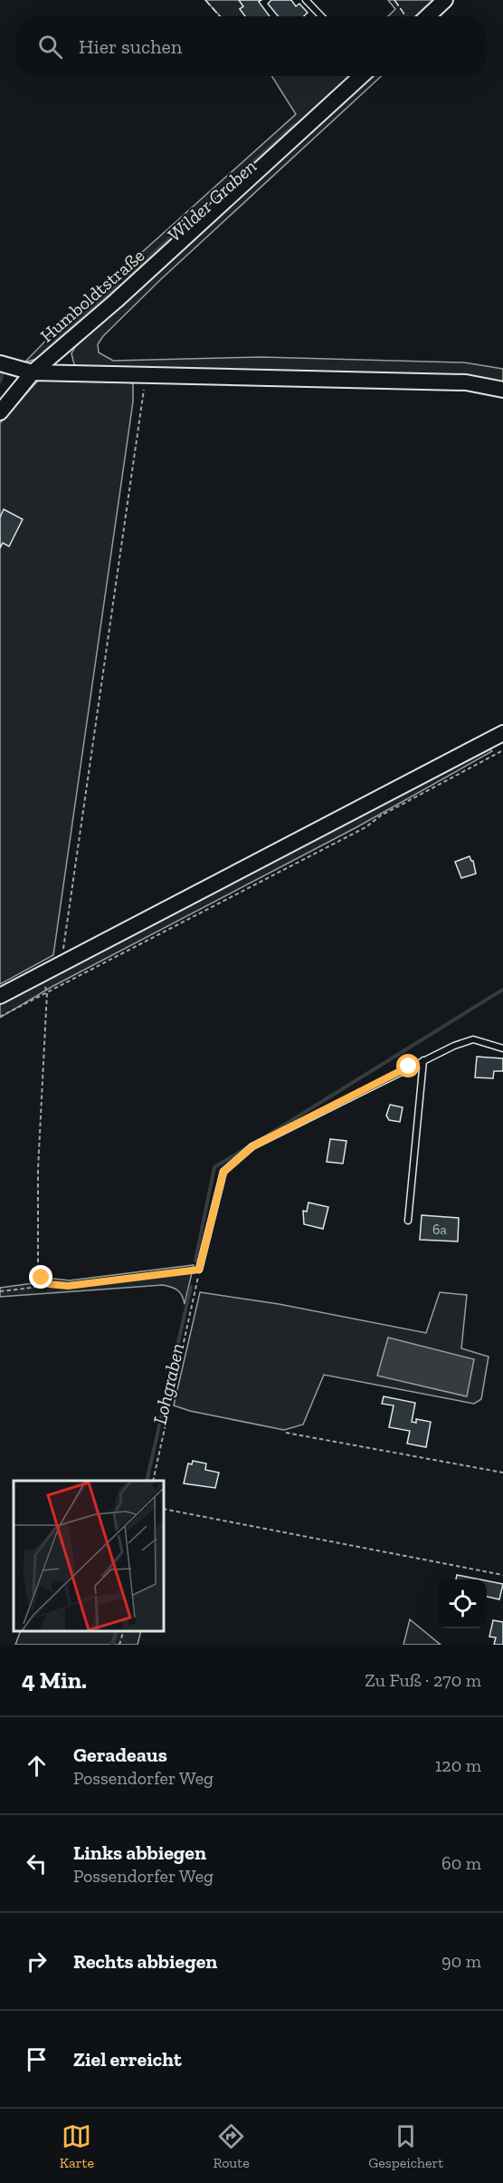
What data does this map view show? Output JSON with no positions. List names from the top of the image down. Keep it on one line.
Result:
{"streets":{"street":["Humboldtstraße"]},"water":["Wilder Graben","Lohgraben"],"house_numbers":["6a"],"page":{"search":"Hier suchen","heading":["4 Min.","Zu Fuß · 270 m"],"list":[["Geradeaus","Possendorfer Weg","120 m"],["Links abbiegen","Possendorfer Weg","60 m"],["Rechts abbiegen","90 m"],"Ziel erreicht"],"nav":["Karte","Route","Gespeichert"]}}
